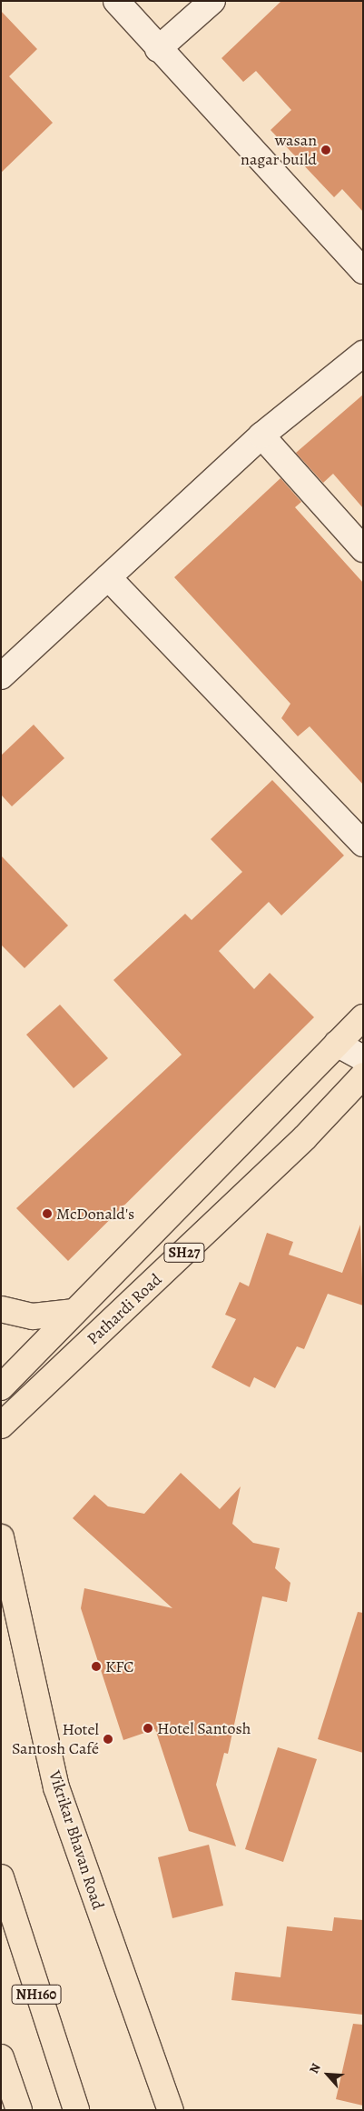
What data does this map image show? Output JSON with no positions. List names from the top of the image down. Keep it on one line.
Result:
{"streets":{"main road":["SH27","Pathardi Road","Vikrikar Bhavan Road","NH160"]},"places":["wasan nagar build","McDonald's","KFC","Hotel Santosh","Hotel Santosh Café"],"north":"top left"}
